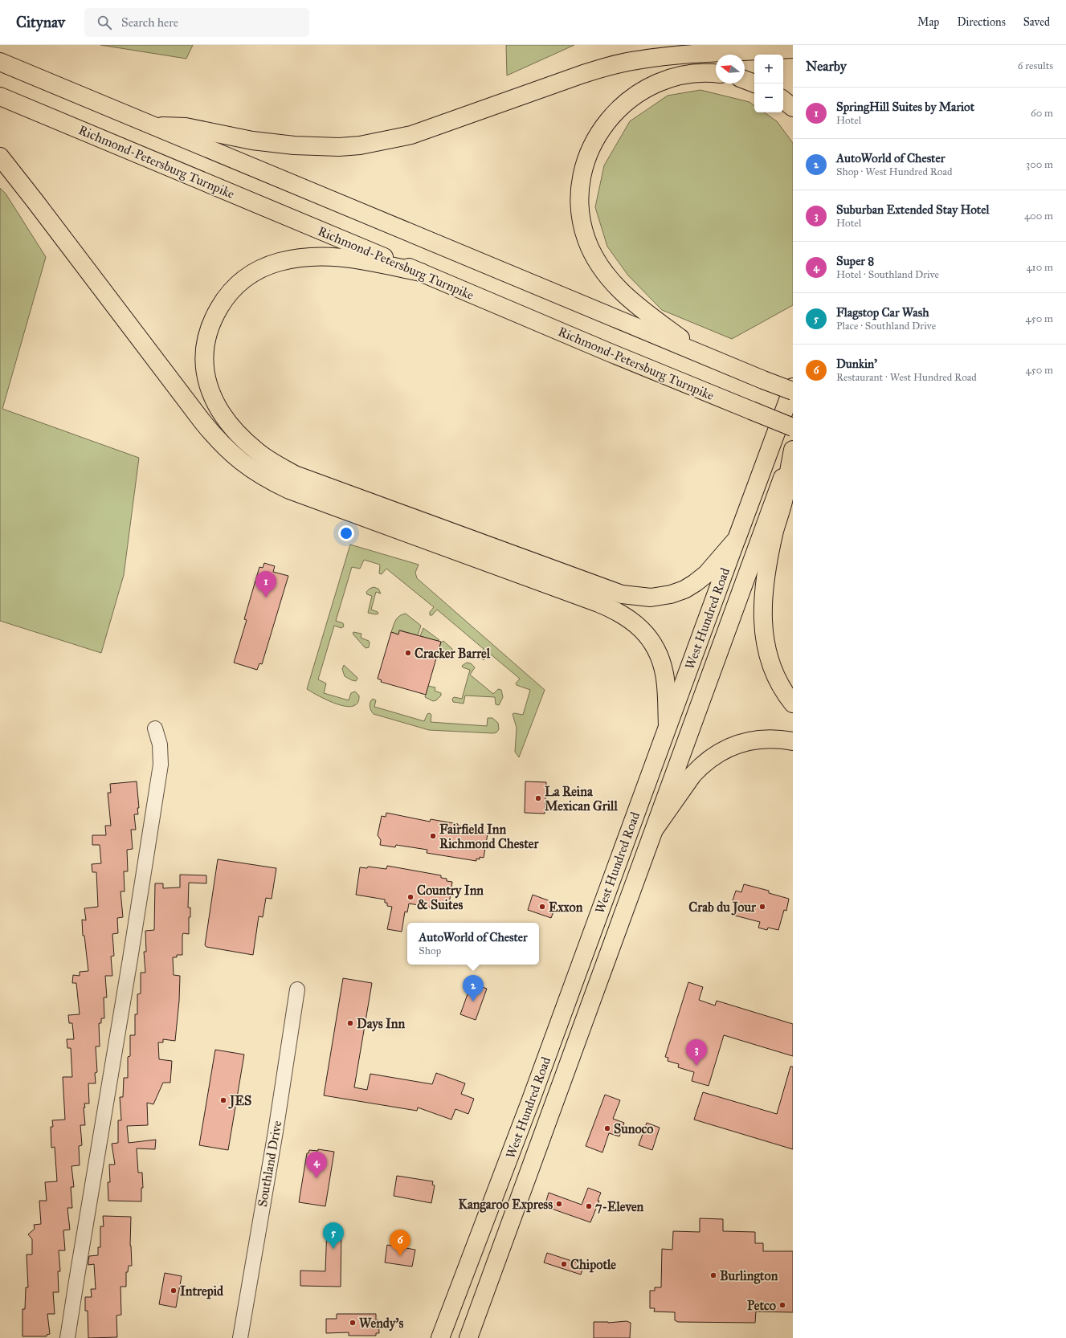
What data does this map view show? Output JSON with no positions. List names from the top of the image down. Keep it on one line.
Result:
{"streets":{"main road":["Richmond-Petersburg Turnpike","West Hundred Road"],"street":["Southland Drive"]},"places":["Cracker Barrel","La Reina Mexican Grill","Fairfield Inn Richmond Chester","Country Inn & Suites","Exxon","Crab du Jour","Days Inn","JES","Sunoco","Kangaroo Express","7-Eleven","Chipotle","Burlington","Intrepid","Petco","Wendy's"],"north":"left","page":{"header":"Citynav","search":"Search here","nav":["Map","Directions","Saved"],"heading":["Nearby","6 results"],"map_buttons":["+","−"],"list":[{"mark":"1","name":"SpringHill Suites by Mariot","note":"Hotel","value":"60 m"},{"mark":"2","name":"AutoWorld of Chester","note":"Shop · West Hundred Road","value":"300 m"},{"mark":"3","name":"Suburban Extended Stay Hotel","note":"Hotel","value":"400 m"},{"mark":"4","name":"Super 8","note":"Hotel · Southland Drive","value":"410 m"},{"mark":"5","name":"Flagstop Car Wash","note":"Place · Southland Drive","value":"450 m"},{"mark":"6","name":"Dunkin'","note":"Restaurant · West Hundred Road","value":"450 m"}],"pins":["1","2","3","4","5","6"],"popup":["AutoWorld of Chester","Shop"]}}
